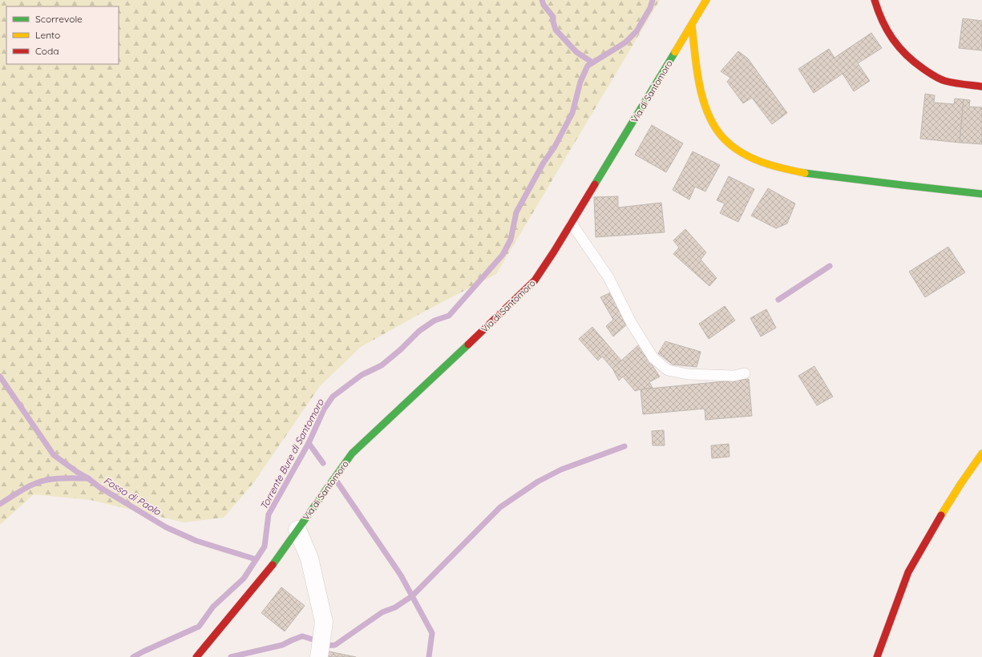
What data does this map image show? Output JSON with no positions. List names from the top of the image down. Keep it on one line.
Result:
{"streets":{"street":["Via di Santomoro"]},"water":["Torrente Bure di Santomoro","Fosso di Paolo"],"legend":["Scorrevole","Lento","Coda"]}
